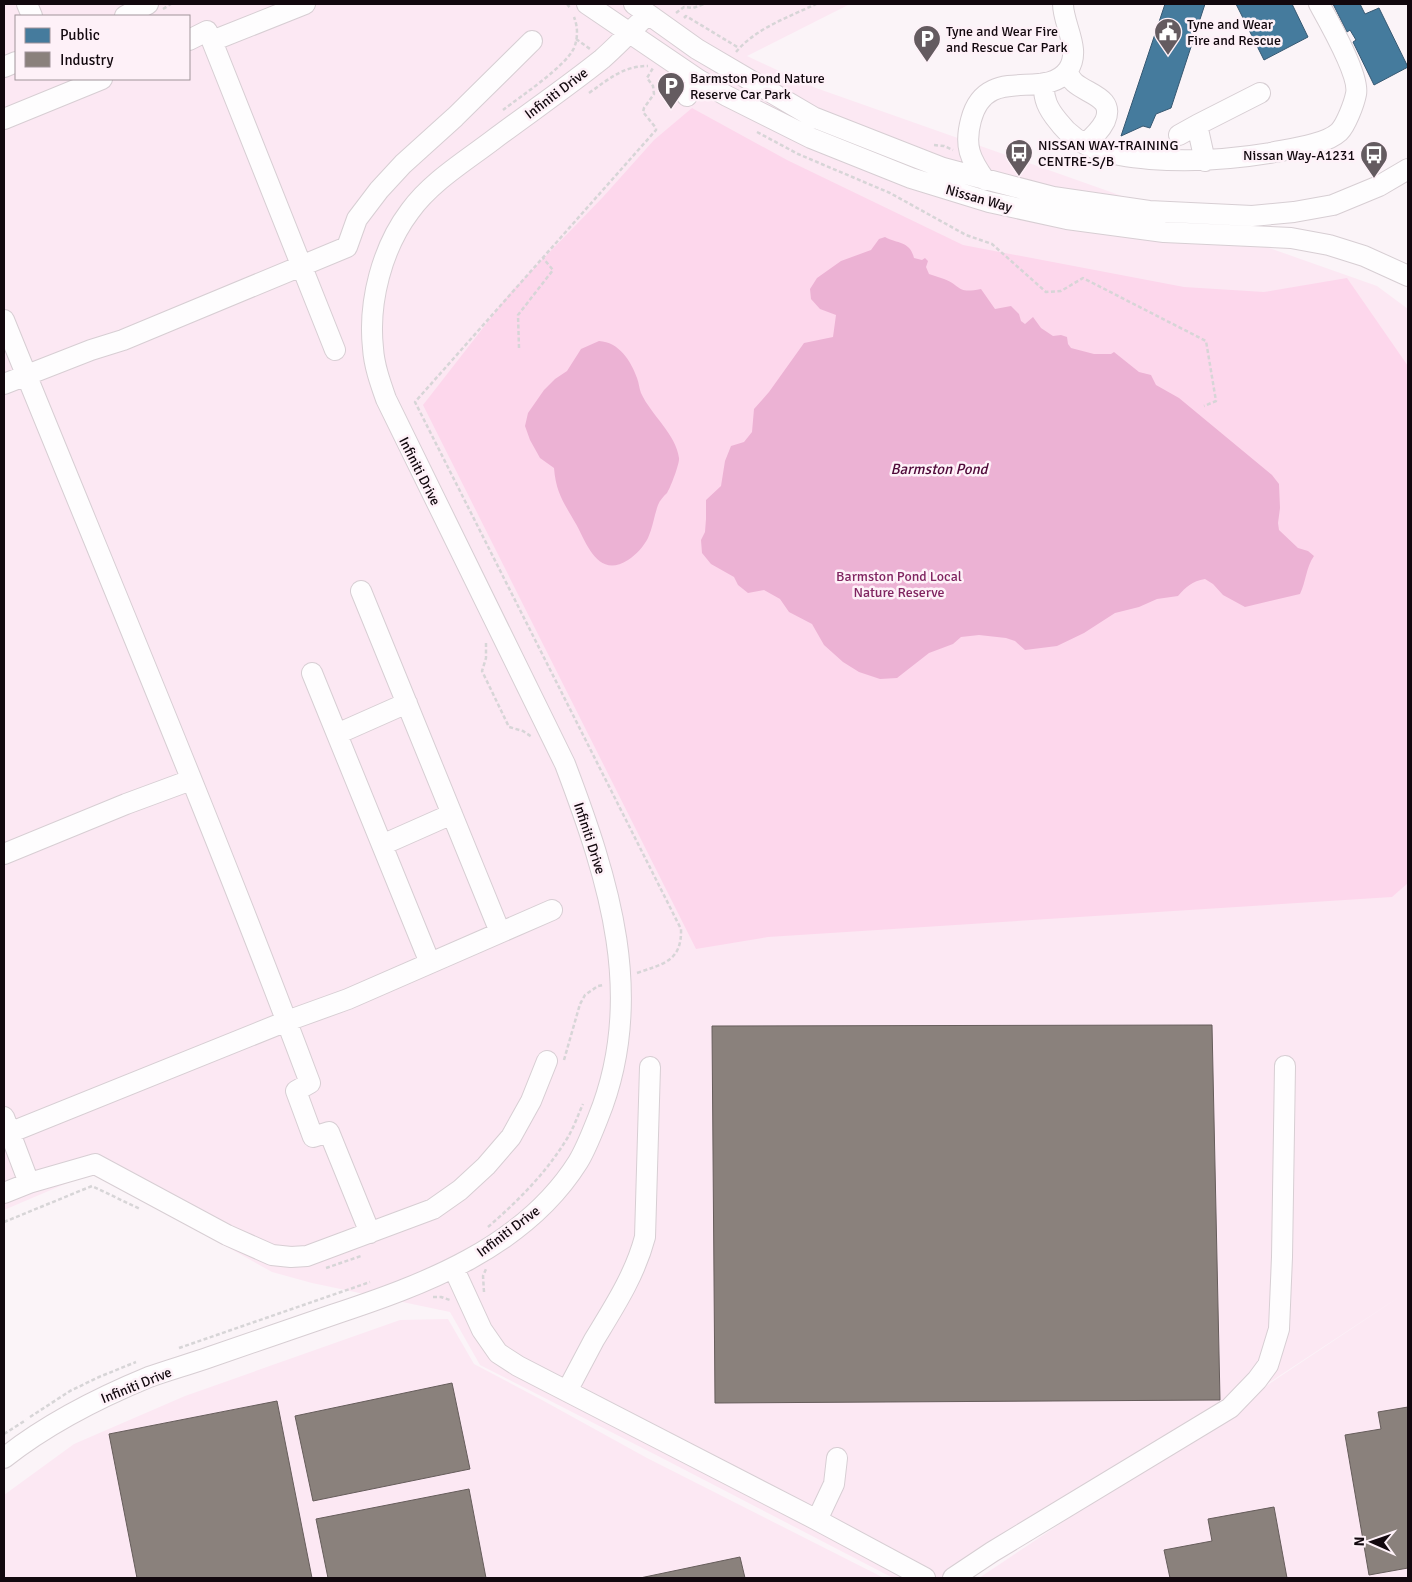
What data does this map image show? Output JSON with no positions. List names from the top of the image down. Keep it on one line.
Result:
{"streets":{"street":["Infiniti Drive","Nissan Way"]},"crossings":[["Infiniti Drive","Nissan Way"]],"water":["Barmston Pond"],"parks":["Barmston Pond Local Nature Reserve"],"places":{"public building":["Tyne and Wear Fire and Rescue"],"parking":["Tyne and Wear Fire and Rescue Car Park","Barmston Pond Nature Reserve Car Park"],"bus stop":["NISSAN WAY-TRAINING CENTRE-S/B","Nissan Way-A1231"]},"legend":["Public","Industry"],"north":"left"}
